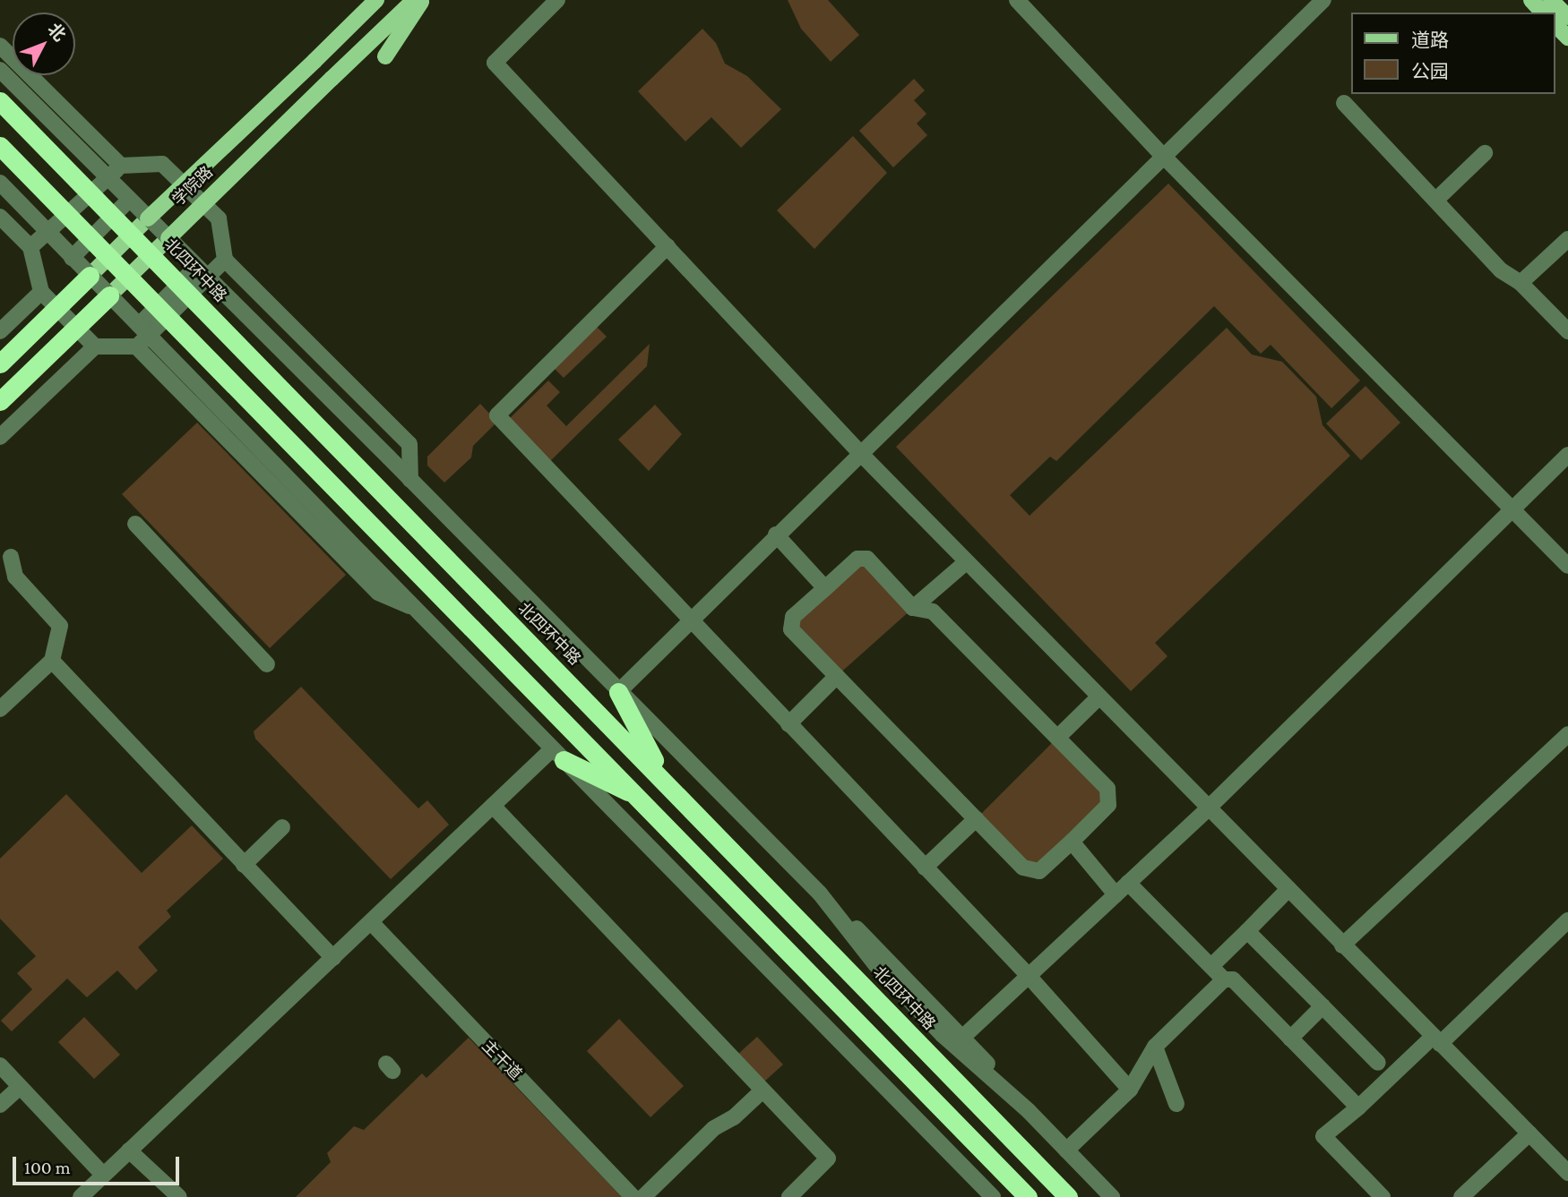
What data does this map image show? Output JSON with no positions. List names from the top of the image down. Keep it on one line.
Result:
{"streets":{"highway":["学院路","北四环中路"],"street":["主干道"]},"crossings":[["学院路","北四环中路"]],"legend":["道路","公园"],"scale_bar":"100 m","north":"top right"}
